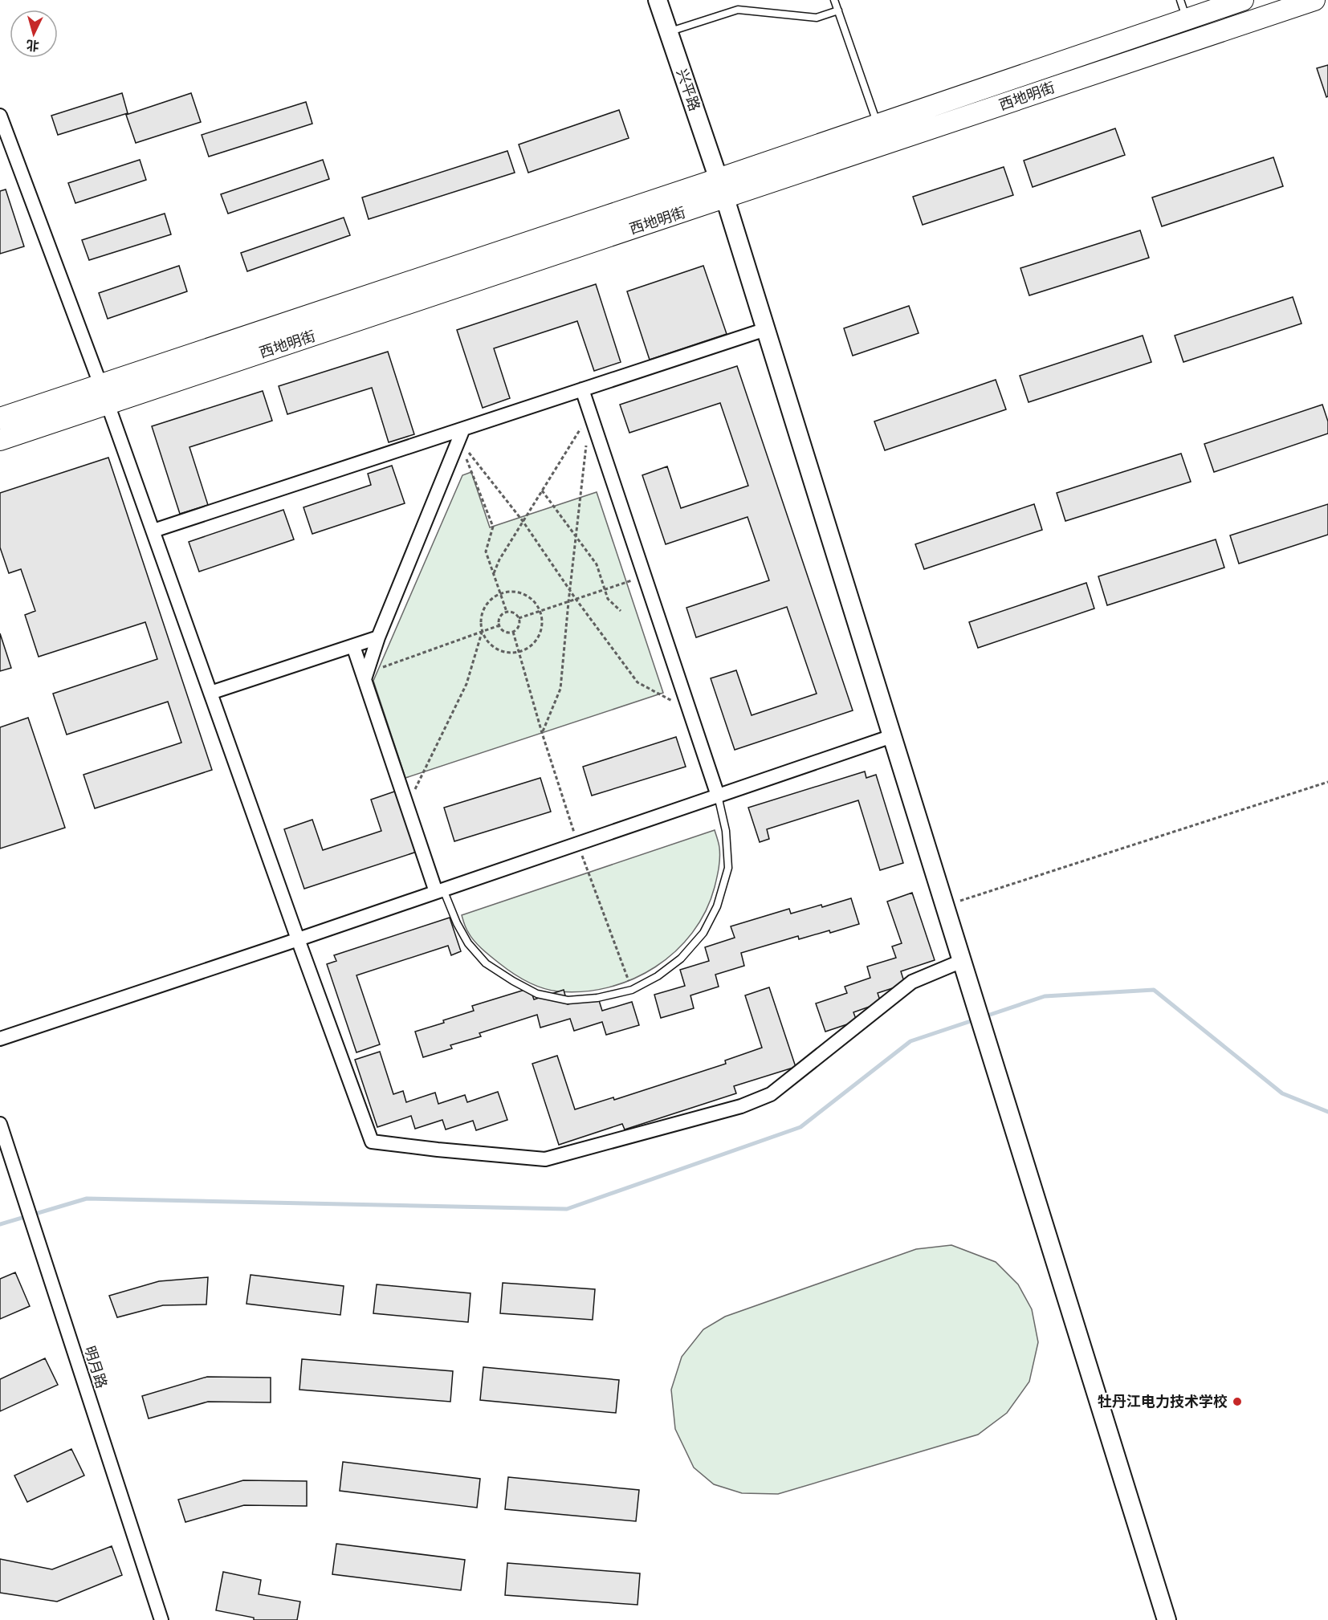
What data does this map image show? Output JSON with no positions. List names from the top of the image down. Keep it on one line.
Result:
{"streets":{"main road":["西地明街"],"street":["兴平路","明月路"]},"crossings":[["兴平路","西地明街"]],"places":["牡丹江电力技术学校"],"north":"bottom"}
